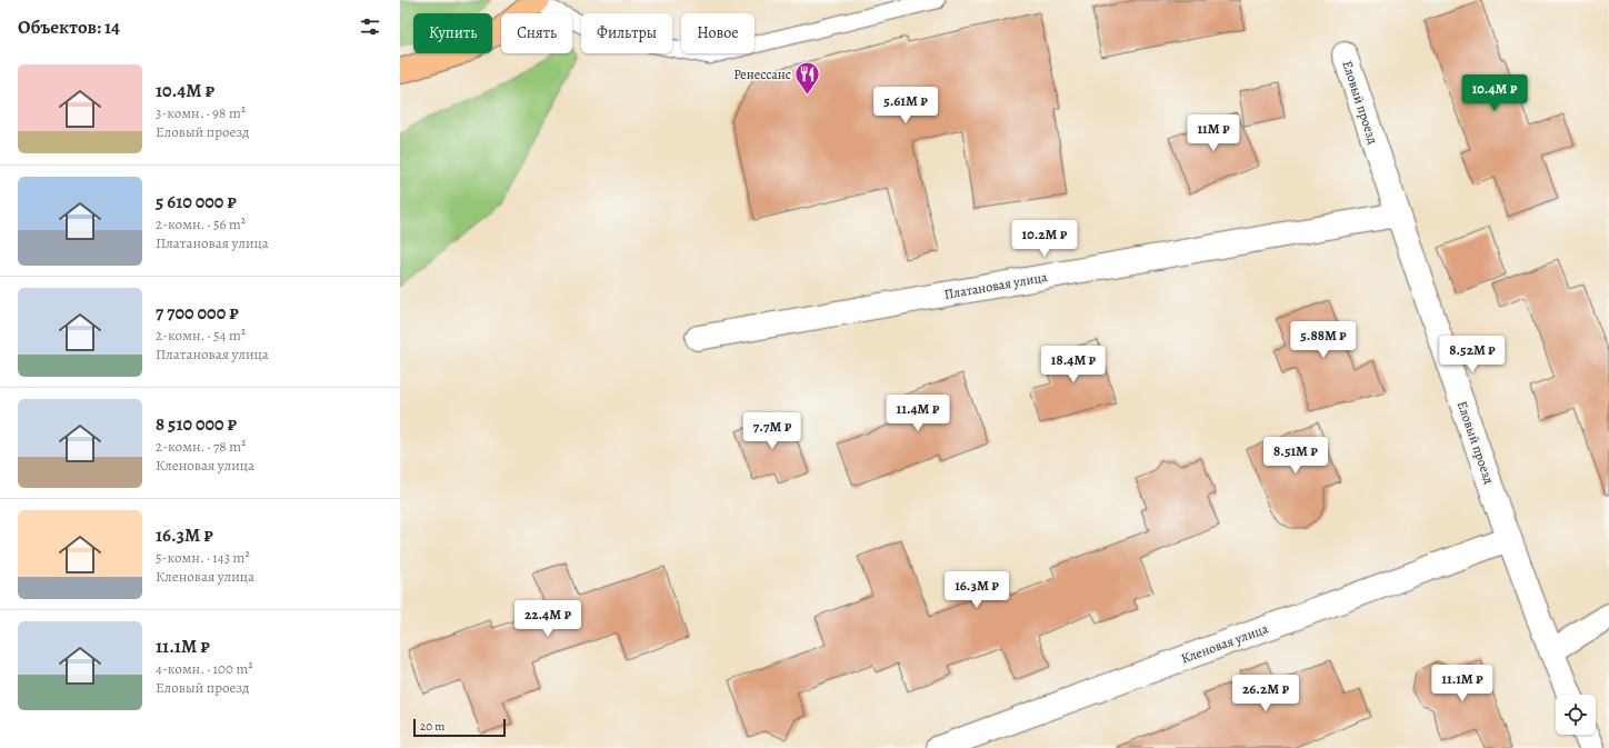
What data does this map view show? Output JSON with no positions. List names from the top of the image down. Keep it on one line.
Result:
{"streets":{"street":["Еловый проезд","Платановая улица","Кленовая улица"]},"crossings":[["Еловый проезд","Платановая улица"],["Еловый проезд","Кленовая улица"]],"places":{"restaurant":["Ренессанс"]},"scale_bar":"20 m","page":{"heading":"Объектов: 14","chip":["Купить","Снять","Фильтры","Новое"],"list":[{"name":"10.4M ₽","note":"3-комн. · 98 m² · Еловый проезд"},{"name":"5 610 000 ₽","note":"2-комн. · 56 m² · Платановая улица"},{"name":"7 700 000 ₽","note":"2-комн. · 54 m² · Платановая улица"},{"name":"8 510 000 ₽","note":"2-комн. · 78 m² · Кленовая улица"},{"name":"16.3M ₽","note":"5-комн. · 143 m² · Кленовая улица"},{"name":"11.1M ₽","note":"4-комн. · 100 m² · Еловый проезд"}],"price":["10.4M ₽","5.61M ₽","11M ₽","10.2M ₽","5.88M ₽","8.52M ₽","18.4M ₽","11.4M ₽","7.7M ₽","8.51M ₽","16.3M ₽","22.4M ₽","11.1M ₽","26.2M ₽"],"scale":"20 m"}}
